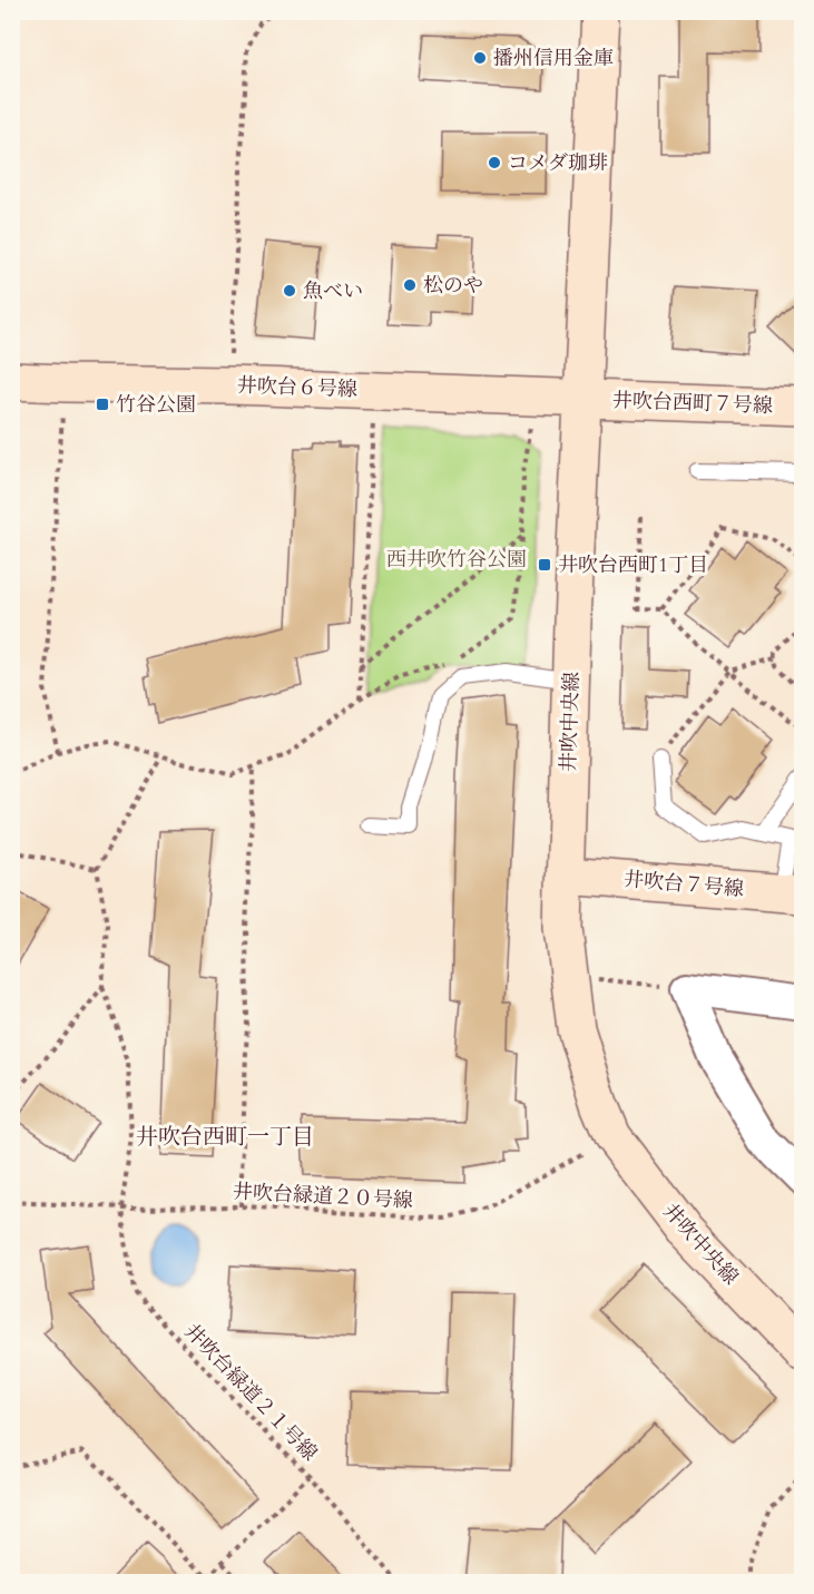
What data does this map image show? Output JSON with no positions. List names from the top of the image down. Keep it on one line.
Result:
{"streets":{"street":["井吹台６号線","井吹台西町７号線","井吹中央線","井吹台７号線"],"path":["井吹台緑道２０号線","井吹台緑道２１号線"]},"crossings":[["井吹台６号線","井吹台西町７号線"],["井吹台６号線","井吹中央線"],["井吹台西町７号線","井吹中央線"],["井吹中央線","井吹台７号線"],["井吹中央線","井吹台緑道２０号線"],["井吹台緑道２０号線","井吹台緑道２１号線"]],"districts":["井吹台西町一丁目"],"parks":["西井吹竹谷公園"],"places":{"other":["播州信用金庫","コメダ珈琲","松のや","魚べい"],"transit":["竹谷公園","井吹台西町1丁目"]}}
